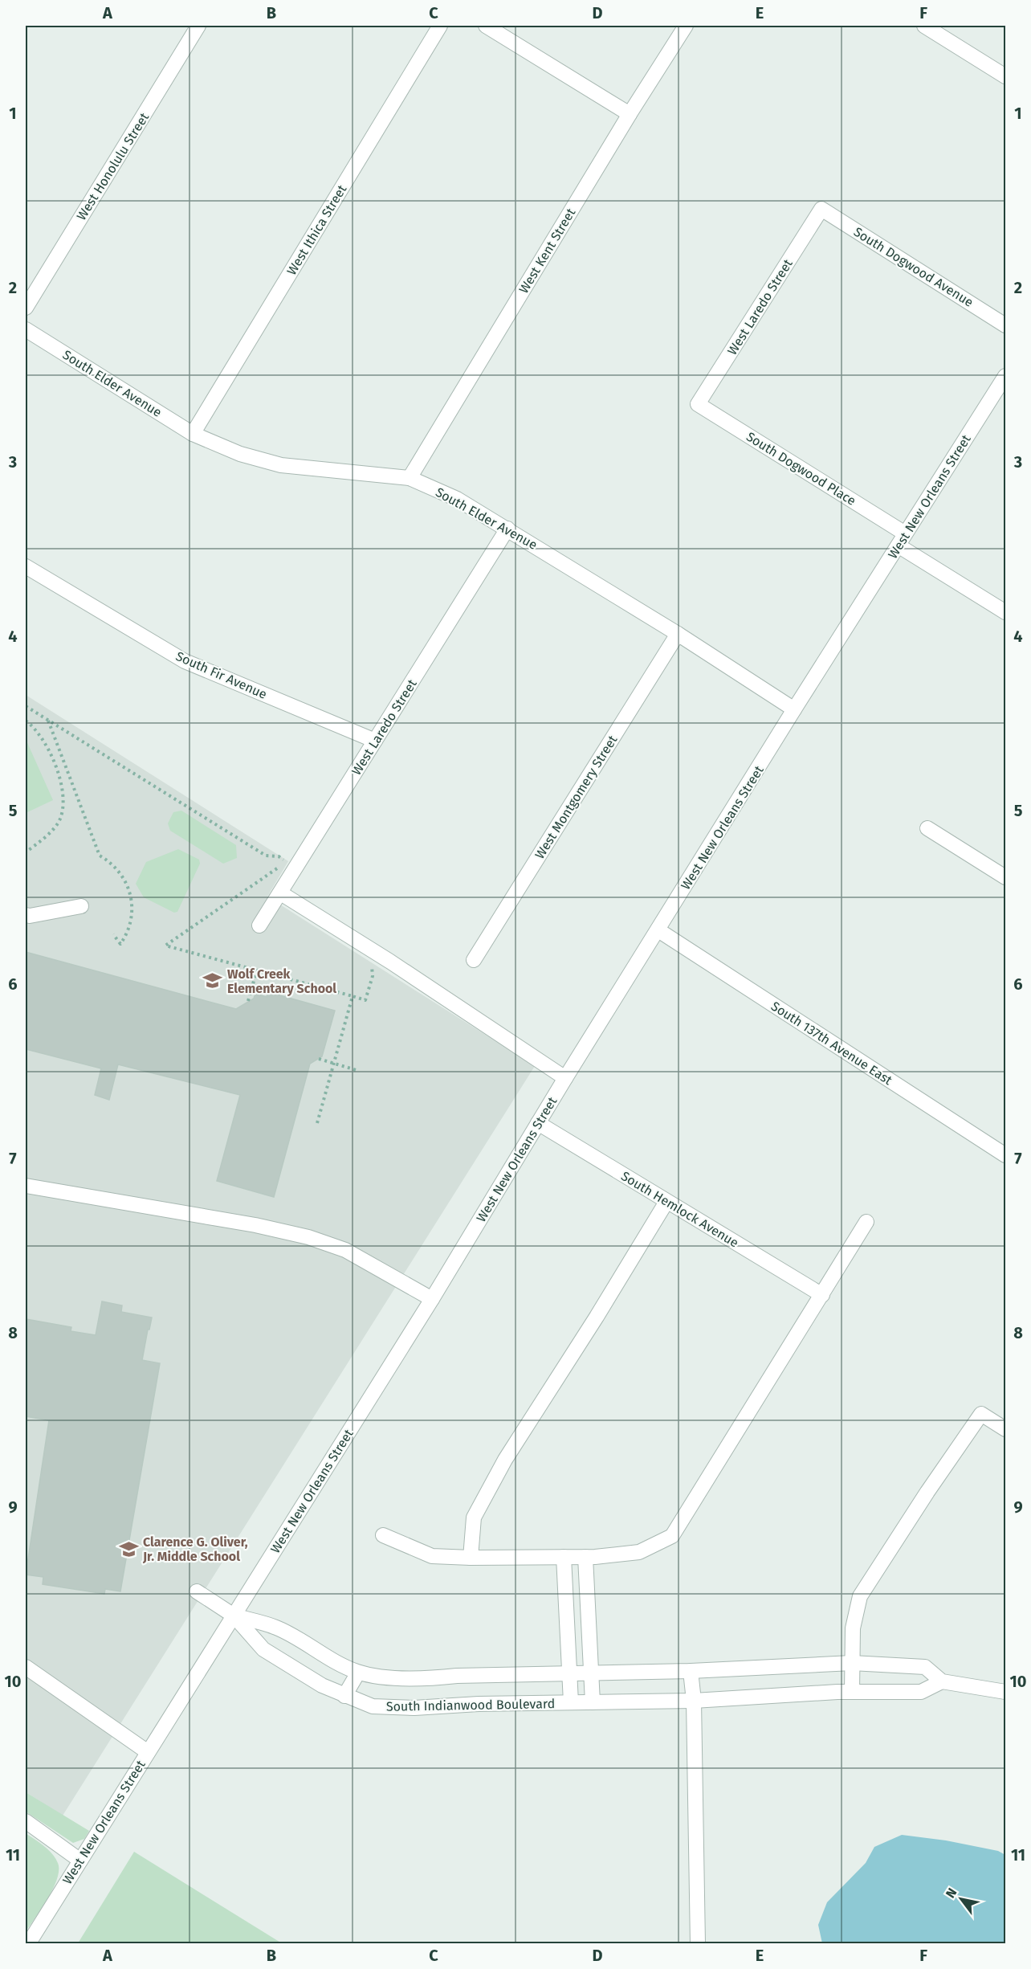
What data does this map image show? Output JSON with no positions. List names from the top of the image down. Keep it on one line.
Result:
{"streets":{"street":["West Honolulu Street","West Ithica Street","West Kent Street","South Dogwood Avenue","West Laredo Street","South Elder Avenue","South Dogwood Place","West New Orleans Street","South Fir Avenue","West Montgomery Street","South 137th Avenue East","South Hemlock Avenue","South Indianwood Boulevard"]},"crossings":[["West Ithica Street","South Elder Avenue"],["West Kent Street","South Elder Avenue"],["South Dogwood Avenue","West Laredo Street"],["West Laredo Street","South Elder Avenue"],["West Laredo Street","South Dogwood Place"],["West Laredo Street","South Fir Avenue"],["South Elder Avenue","West New Orleans Street"],["South Elder Avenue","West Montgomery Street"],["South Dogwood Place","West New Orleans Street"],["West New Orleans Street","South 137th Avenue East"],["West New Orleans Street","South Hemlock Avenue"],["West New Orleans Street","South Indianwood Boulevard"]],"places":{"school or university":["Wolf Creek Elementary School","Clarence G. Oliver, Jr. Middle School"]},"north":"top left","grid":{"columns":["A","B","C","D","E","F"],"rows":["1","2","3","4","5","6","7","8","9","10","11"]}}
